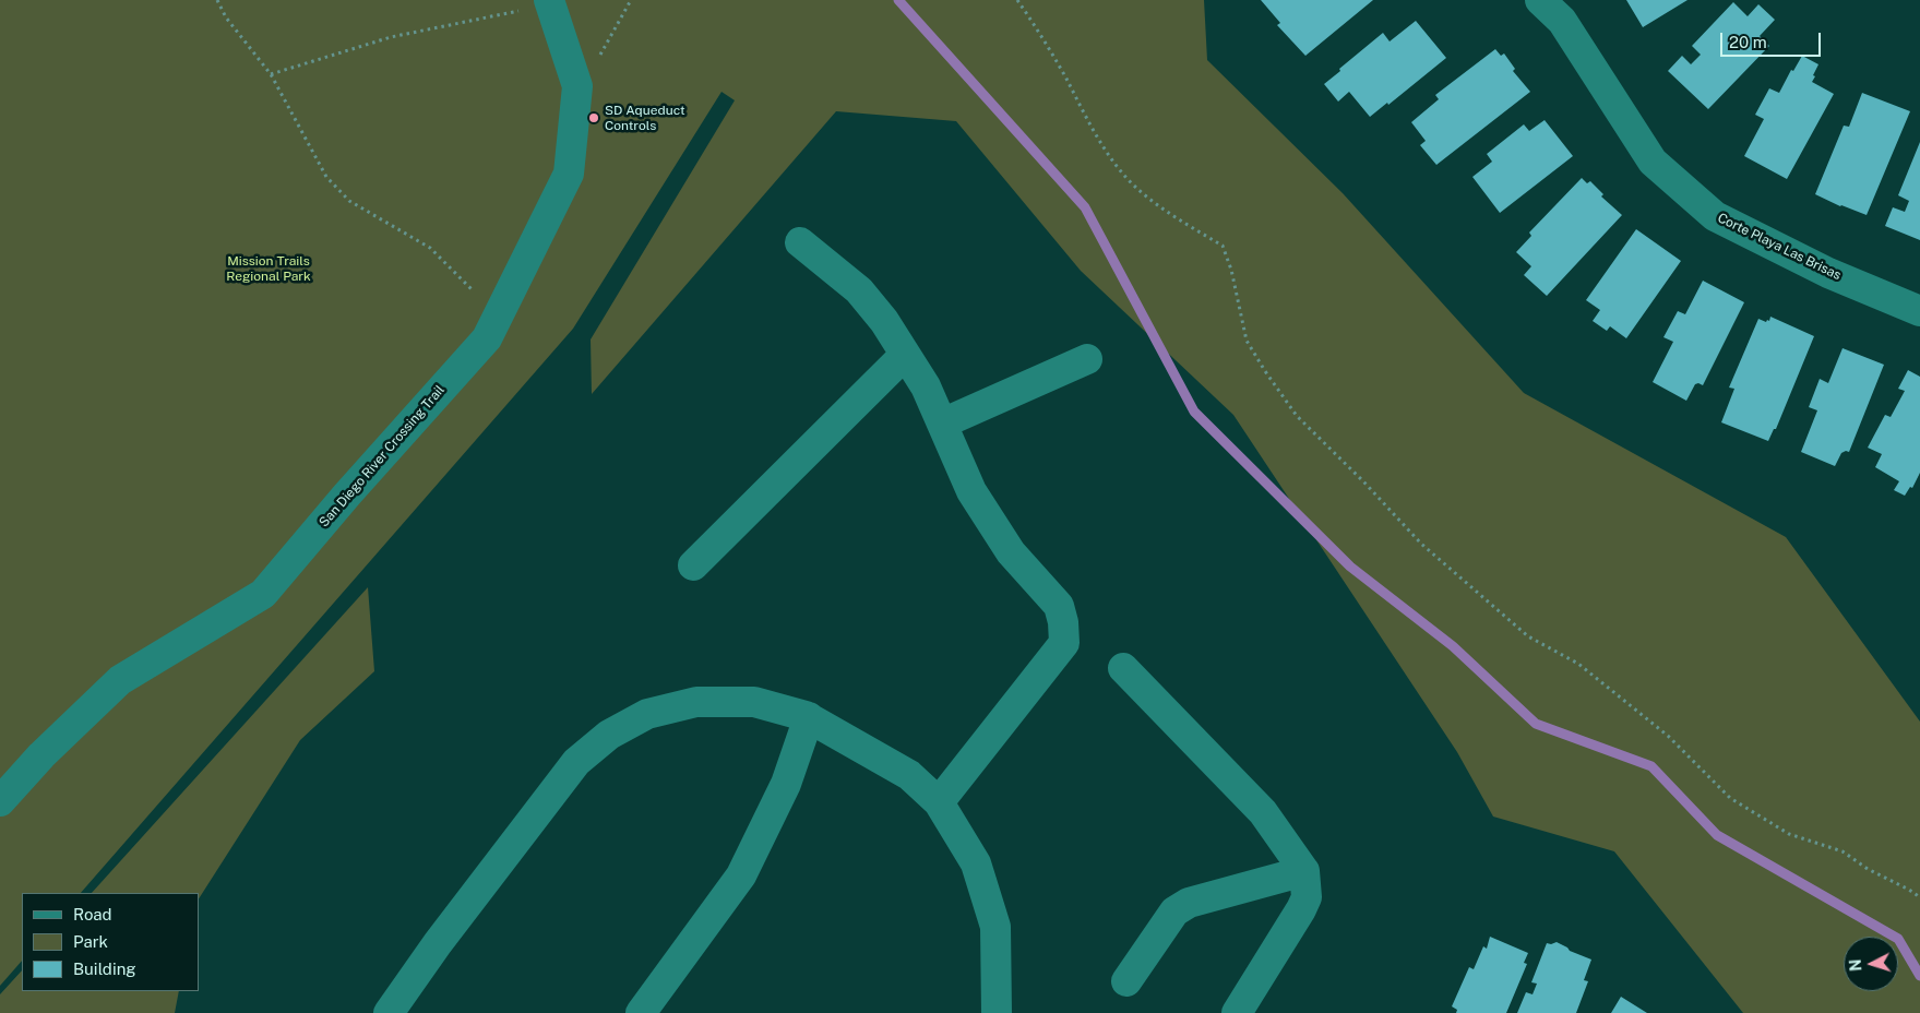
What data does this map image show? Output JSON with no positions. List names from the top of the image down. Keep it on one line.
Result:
{"streets":{"street":["Corte Playa Las Brisas","San Diego River Crossing Trail"]},"parks":["Mission Trails Regional Park"],"places":["SD Aqueduct Controls"],"legend":["Road","Park","Building"],"scale_bar":"20 m","north":"left"}
